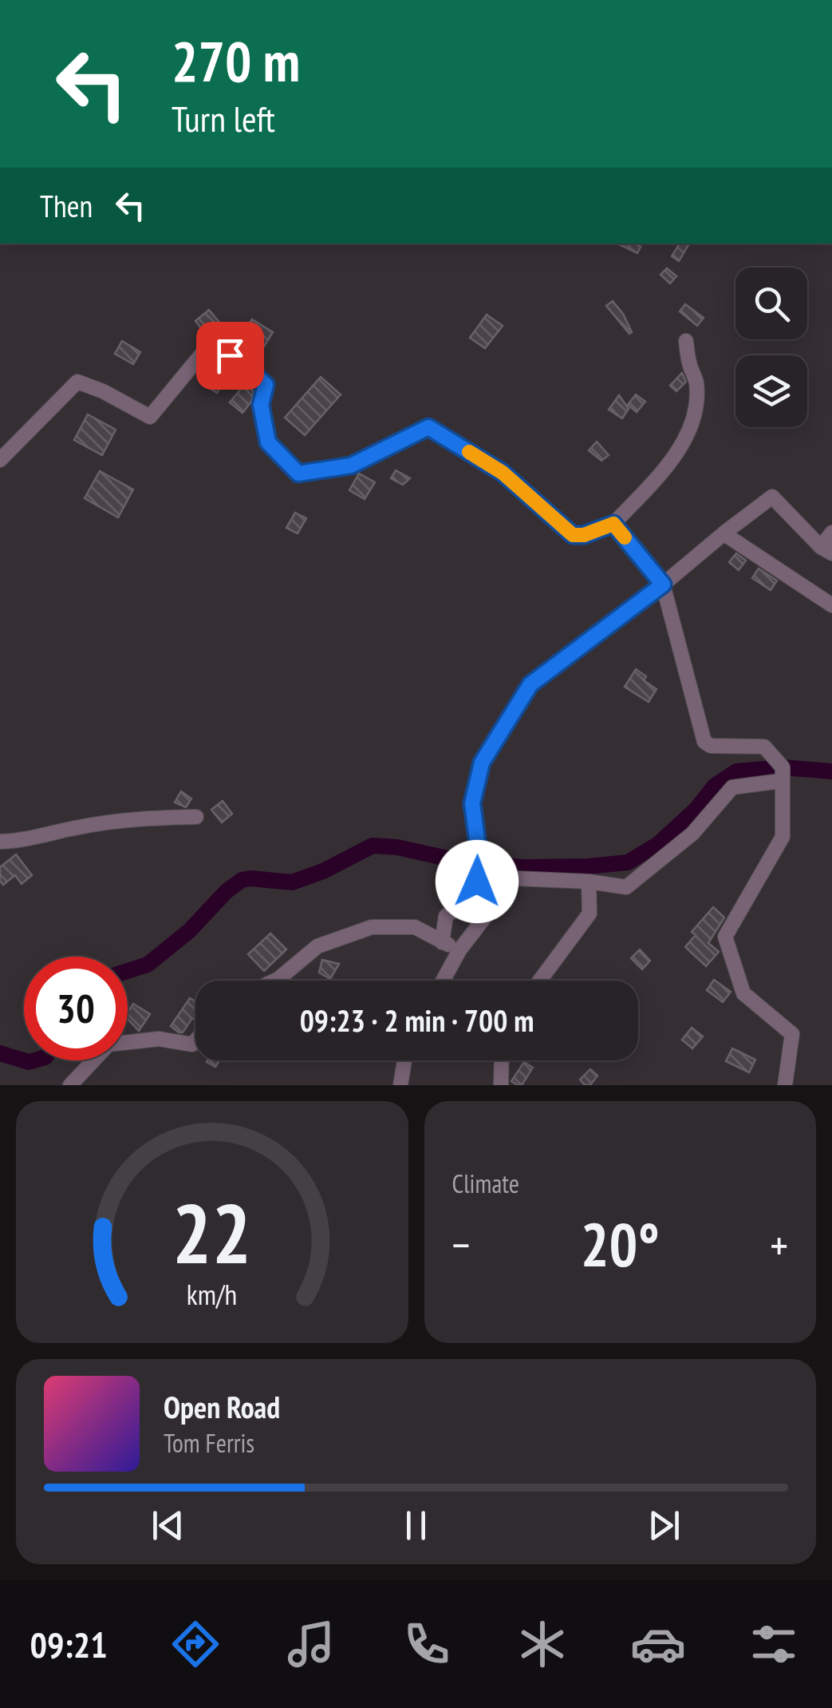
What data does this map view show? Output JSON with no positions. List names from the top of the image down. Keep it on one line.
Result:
{"page":{"turn":["270 m","Turn left"],"then":"Then","limit":"30","trip":"09:23 · 2 min · 700 m","tile":"Climate","heat":["−","20°","+"],"song":["Open Road","Tom Ferris"],"tabs":"09:21","gauge":["22","km/h"]}}
